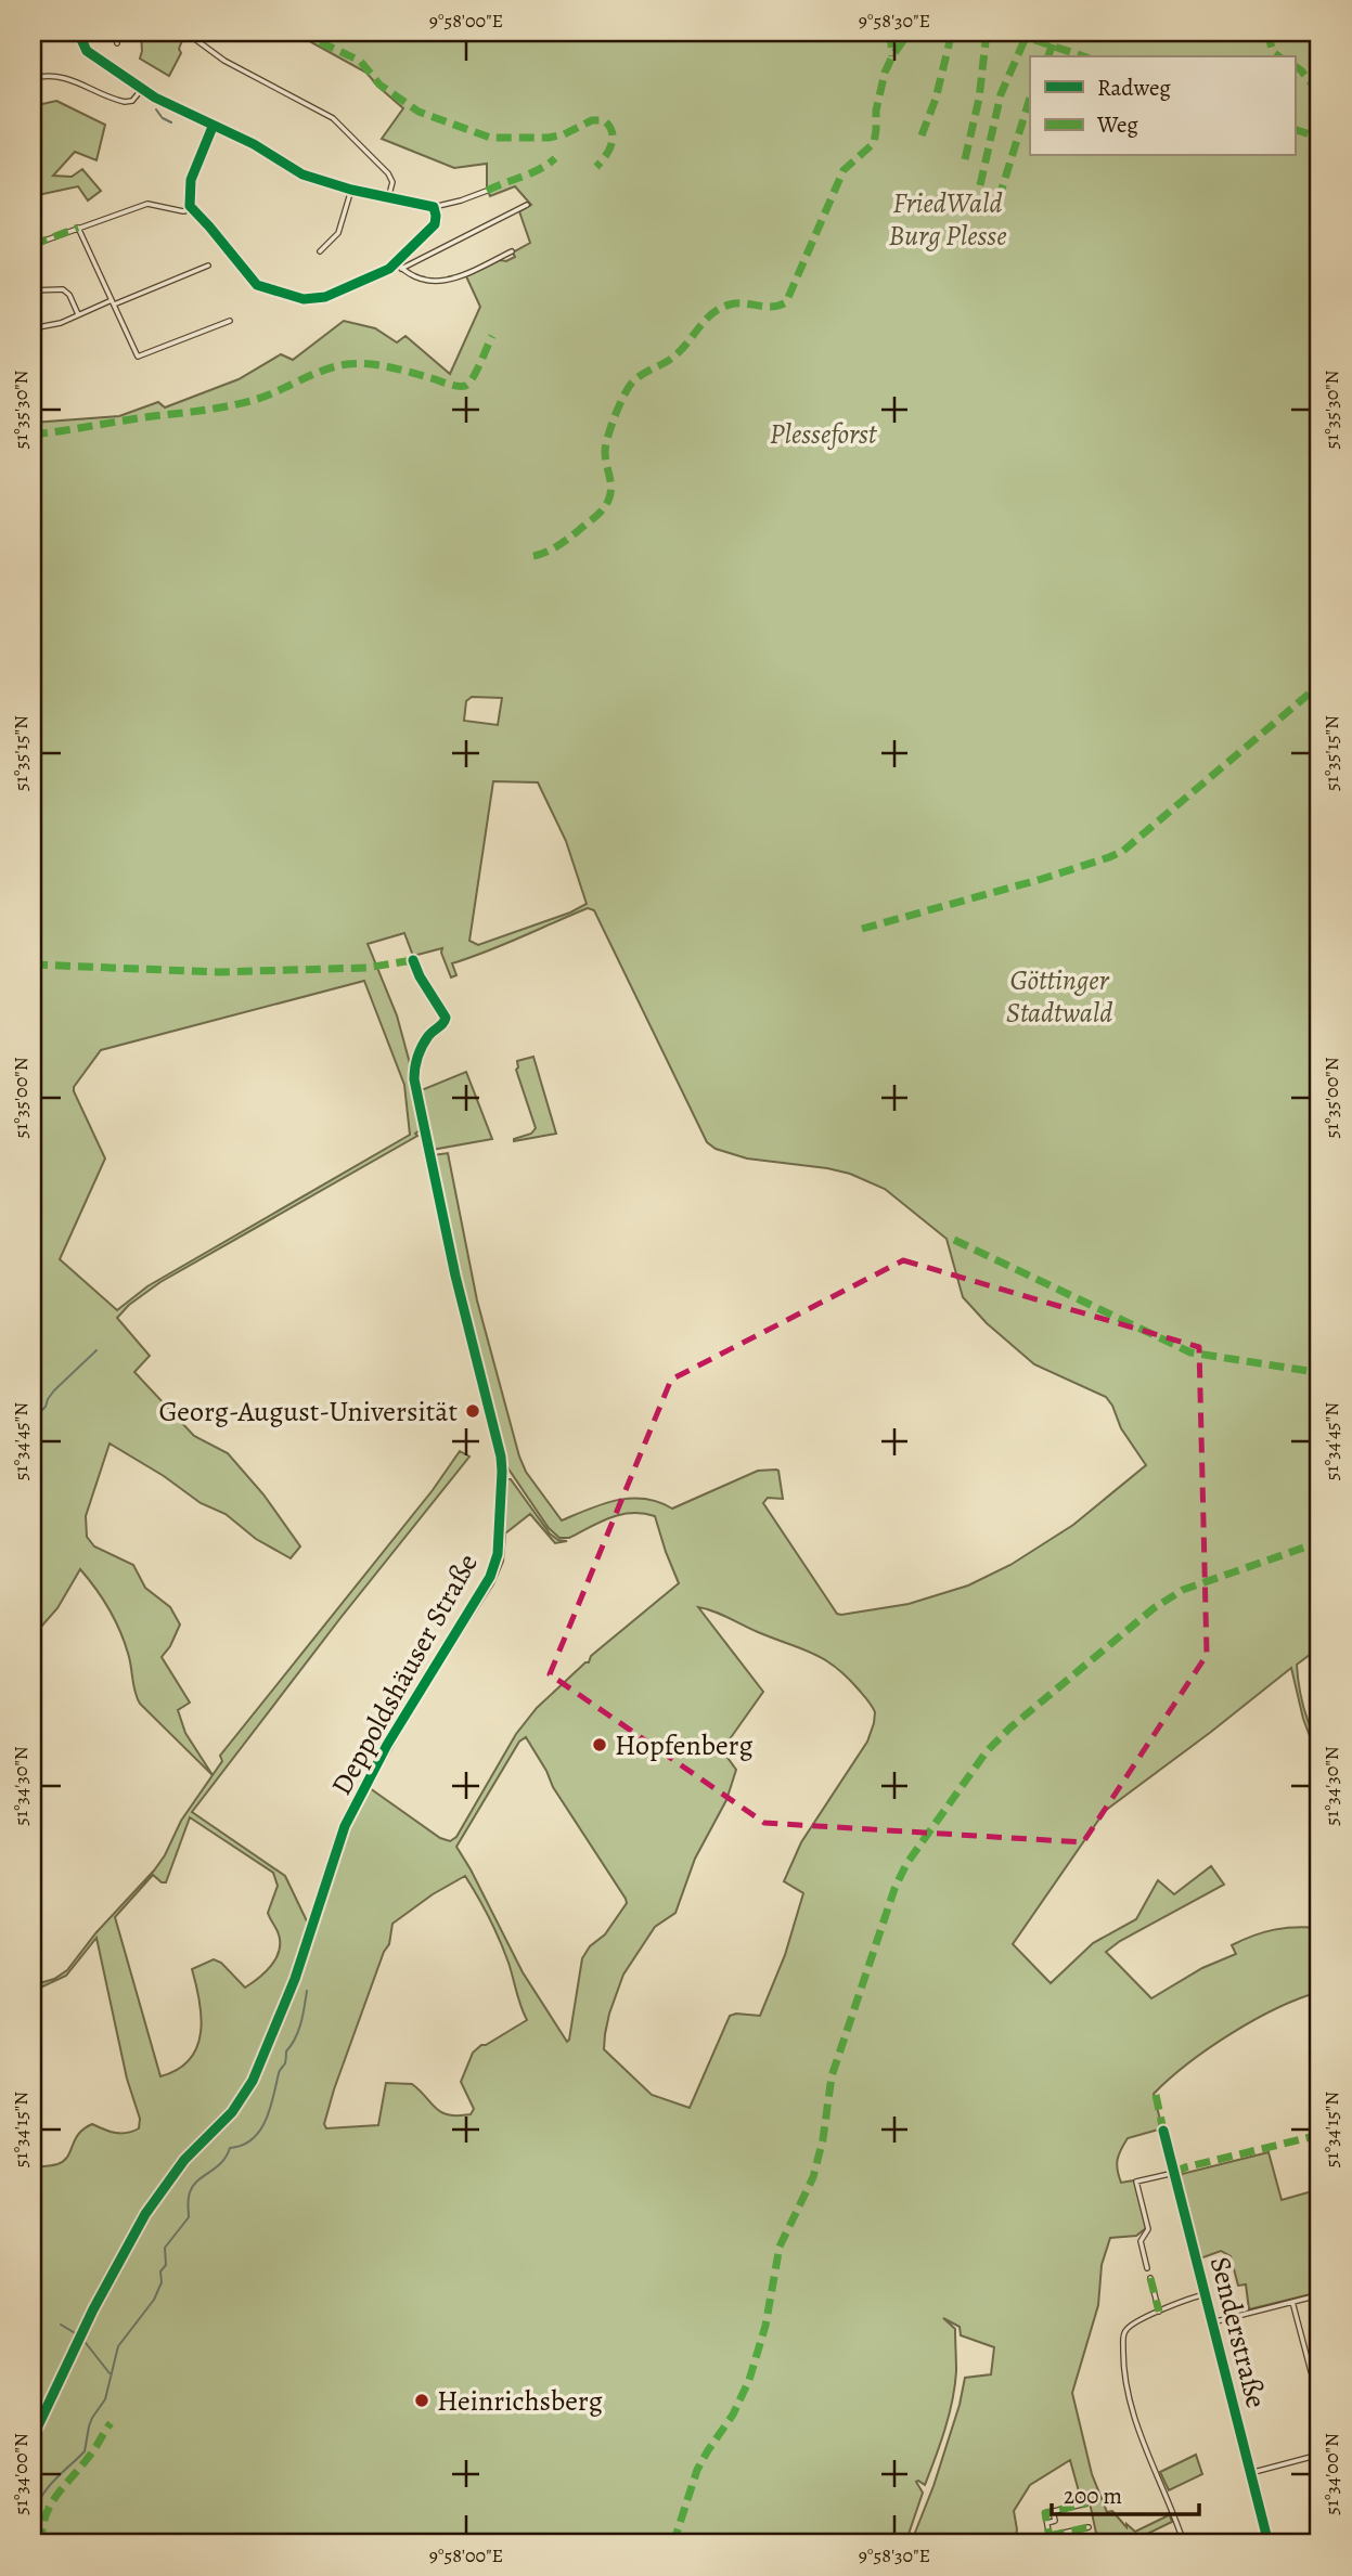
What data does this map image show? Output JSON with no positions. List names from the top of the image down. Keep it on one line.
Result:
{"streets":{"street":["Deppoldshäuser Straße","Senderstraße"]},"parks":["FriedWald Burg Plesse","Plesseforst","Göttinger Stadtwald"],"places":["Georg-August-Universität","Hopfenberg","Heinrichsberg"],"legend":["Radweg","Weg"],"scale_bar":"200 m","coordinates":["9°58'00\"E","9°58'30\"E","51°35'30\"N","51°35'15\"N","51°35'00\"N","51°34'45\"N","51°34'30\"N","51°34'15\"N","51°34'00\"N"]}
